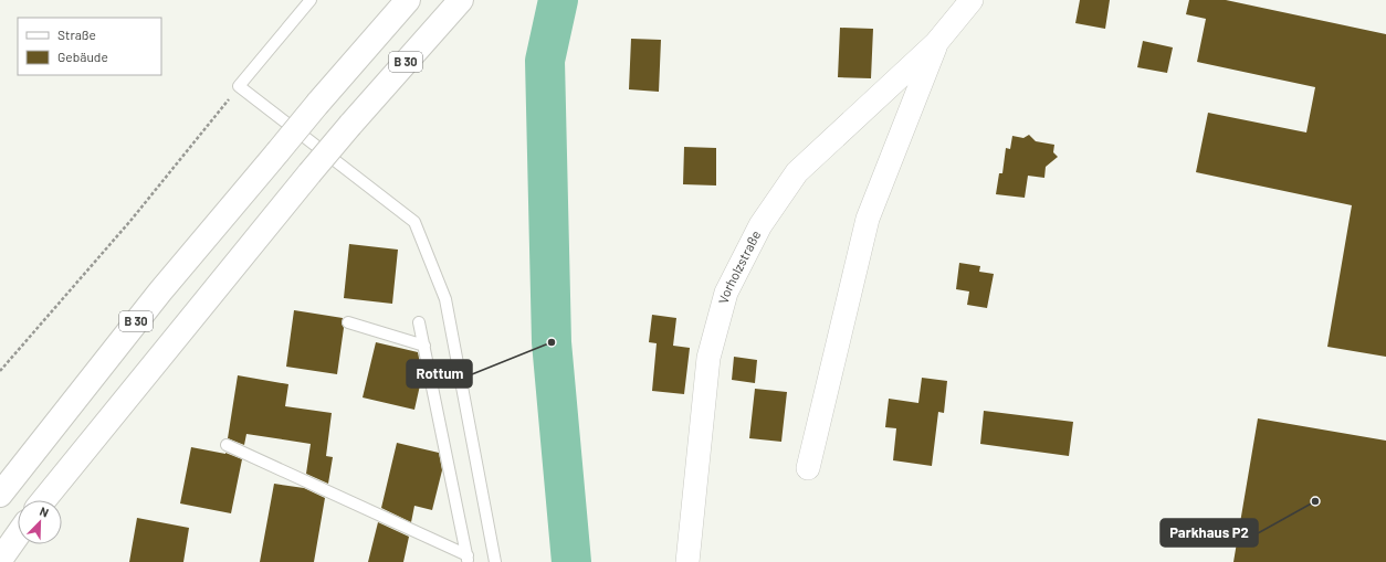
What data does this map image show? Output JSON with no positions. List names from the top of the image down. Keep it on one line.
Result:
{"streets":{"highway":["B 30"],"street":["Vorholzstraße"]},"places":["Rottum","Parkhaus P2"],"legend":["Straße","Gebäude"],"north":"top right"}
